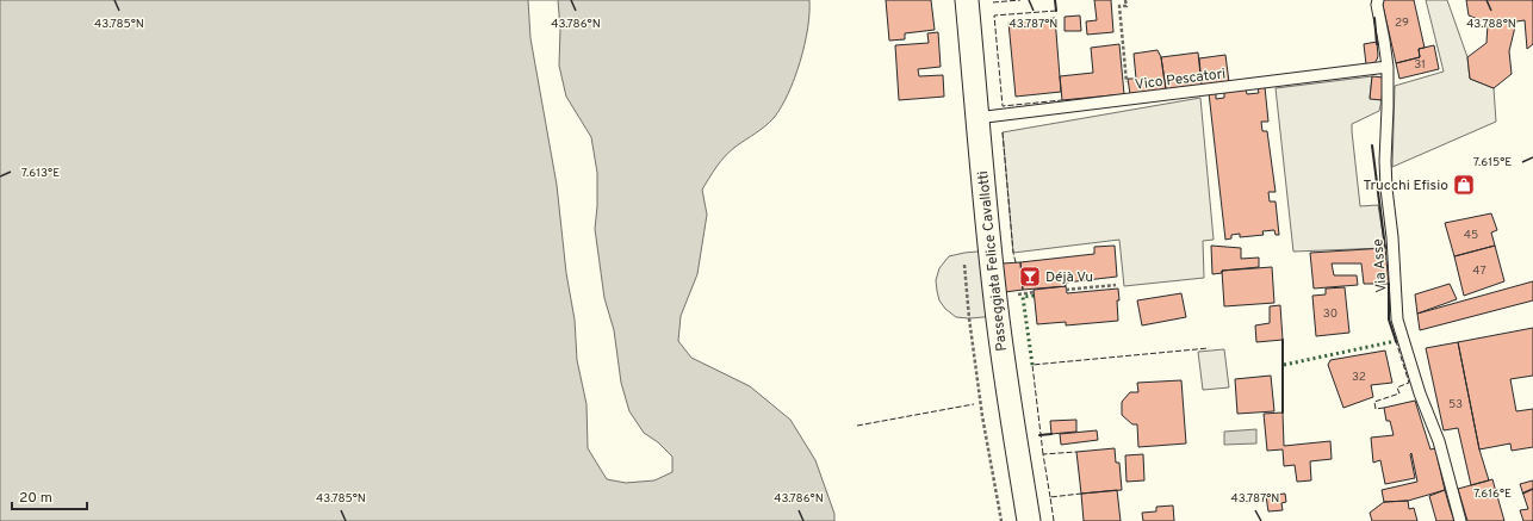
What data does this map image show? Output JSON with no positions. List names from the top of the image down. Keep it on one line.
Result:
{"streets":{"street":["Passeggiata Felice Cavallotti"],"lane":["Vico Pescatori","Via Asse"]},"crossings":[["Vico Pescatori","Passeggiata Felice Cavallotti"],["Vico Pescatori","Via Asse"]],"places":{"shop":["Trucchi Efisio"],"bar":["Déjà Vu"]},"house_numbers":["29","31","45","47","30","32","53"],"scale_bar":"20 m","coordinates":["43.785°N","43.786°N","43.787°N","43.788°N","7.615°E","7.613°E","7.616°E"]}
